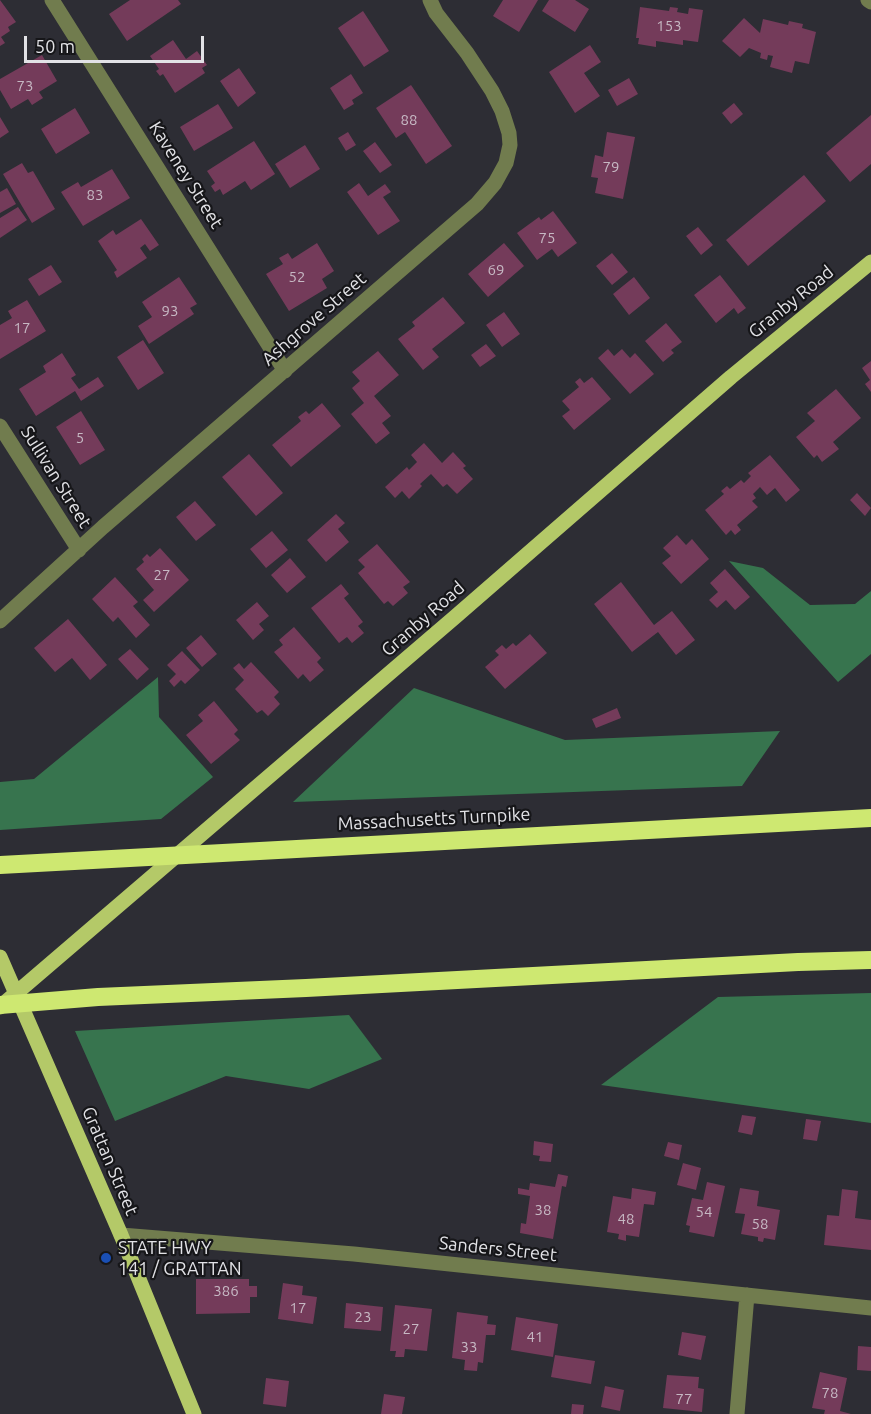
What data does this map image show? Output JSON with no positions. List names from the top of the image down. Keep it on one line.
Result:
{"streets":{"highway":["Massachusetts Turnpike"],"main road":["Granby Road","Grattan Street"],"street":["Kaveney Street","Ashgrove Street","Sullivan Street","Sanders Street"]},"crossings":[["Kaveney Street","Ashgrove Street"],["Granby Road","Grattan Street"],["Ashgrove Street","Sullivan Street"],["Grattan Street","Sanders Street"]],"places":["STATE HWY 141 / GRATTAN"],"house_numbers":["153","73","88","79","83","75","69","52","93","17","5","27","38","54","48","58","386","17","23","27","41","33","78","77"],"scale_bar":"50 m"}
